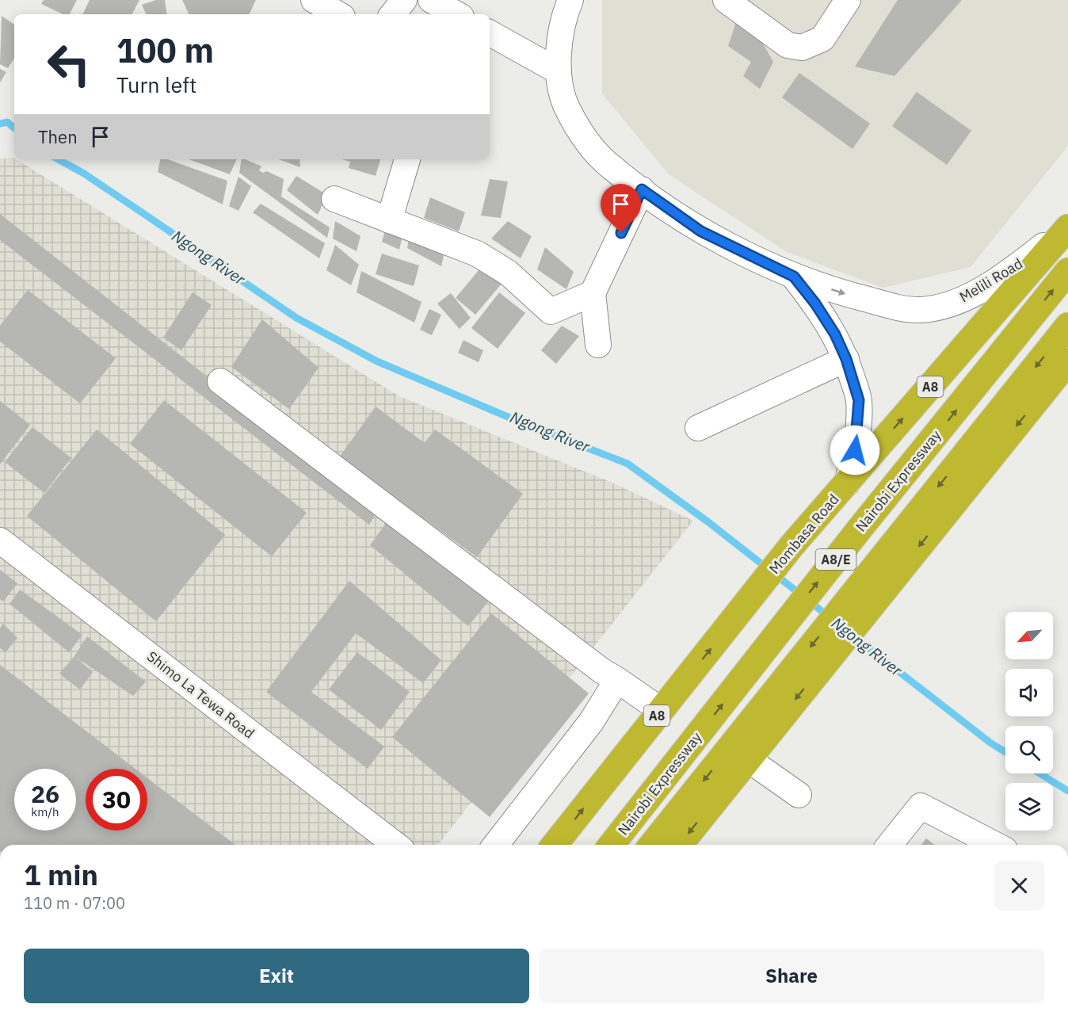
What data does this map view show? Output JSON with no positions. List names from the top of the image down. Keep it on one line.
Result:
{"streets":{"highway":["A8","Nairobi Expressway","Mombasa Road","A8/E"],"street":["Melili Road","Shimo La Tewa Road"]},"crossings":[["Melili Road","Mombasa Road"]],"water":["Ngong River"],"north":"bottom left","page":{"turn":["100 m","Turn left"],"then":"Then","speed":"26 km/h","limit":"30","heading":["1 min","110 m · 07:00"],"buttons":["Exit","Share"]}}
